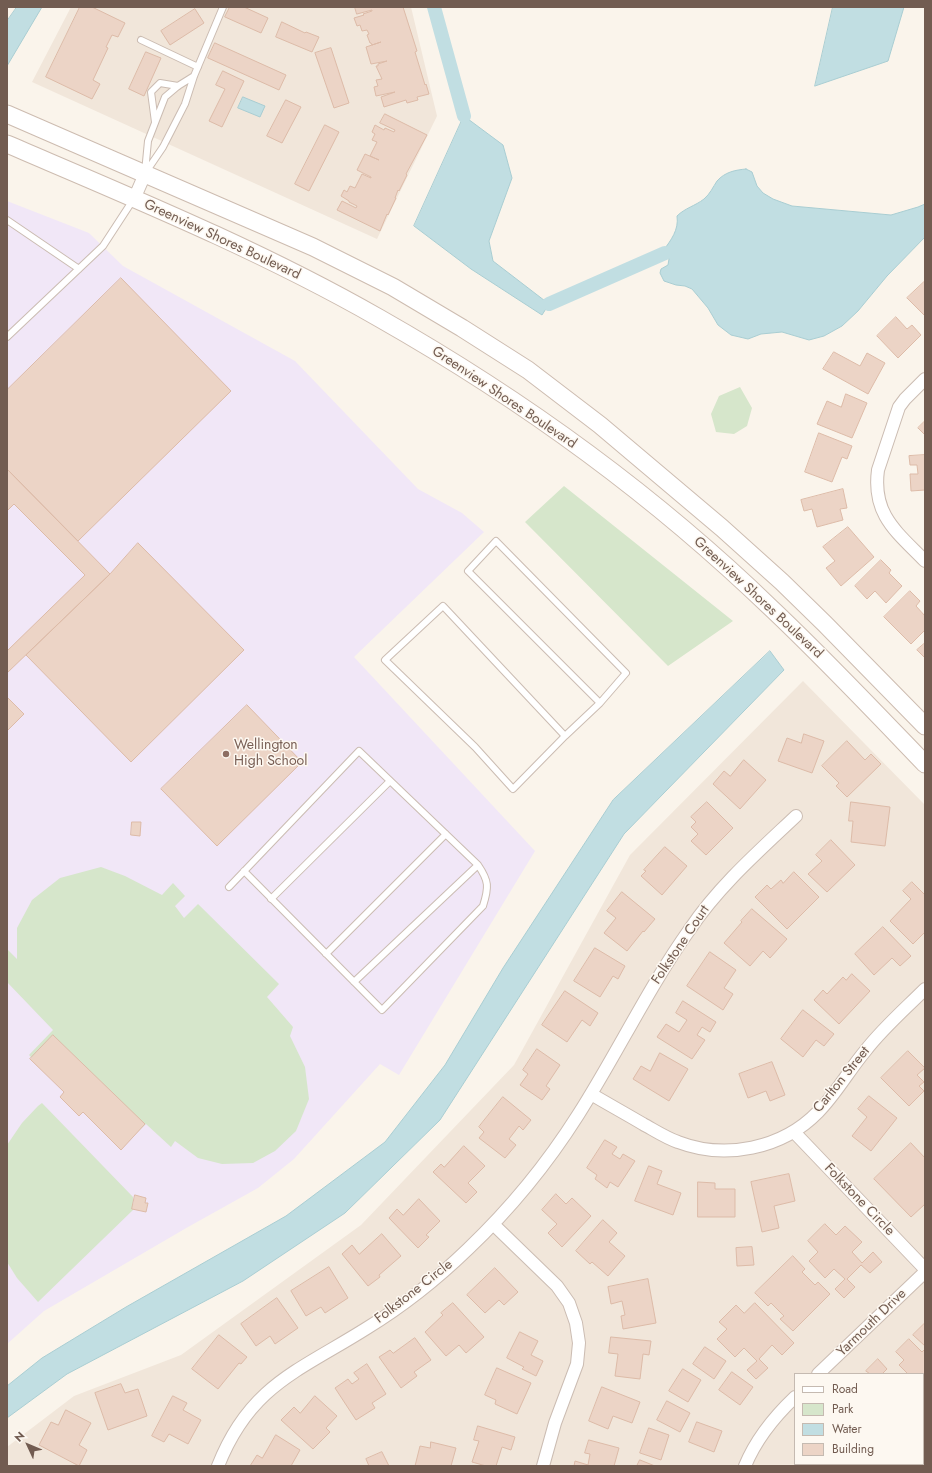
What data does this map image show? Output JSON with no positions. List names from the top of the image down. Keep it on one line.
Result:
{"streets":{"street":["Greenview Shores Boulevard","Folkstone Court","Carlton Street","Folkstone Circle","Yarmouth Drive"]},"crossings":[["Folkstone Court","Carlton Street"],["Folkstone Court","Folkstone Circle"],["Carlton Street","Folkstone Circle"]],"places":["Wellington High School"],"legend":["Road","Park","Water","Building"],"north":"top left"}
